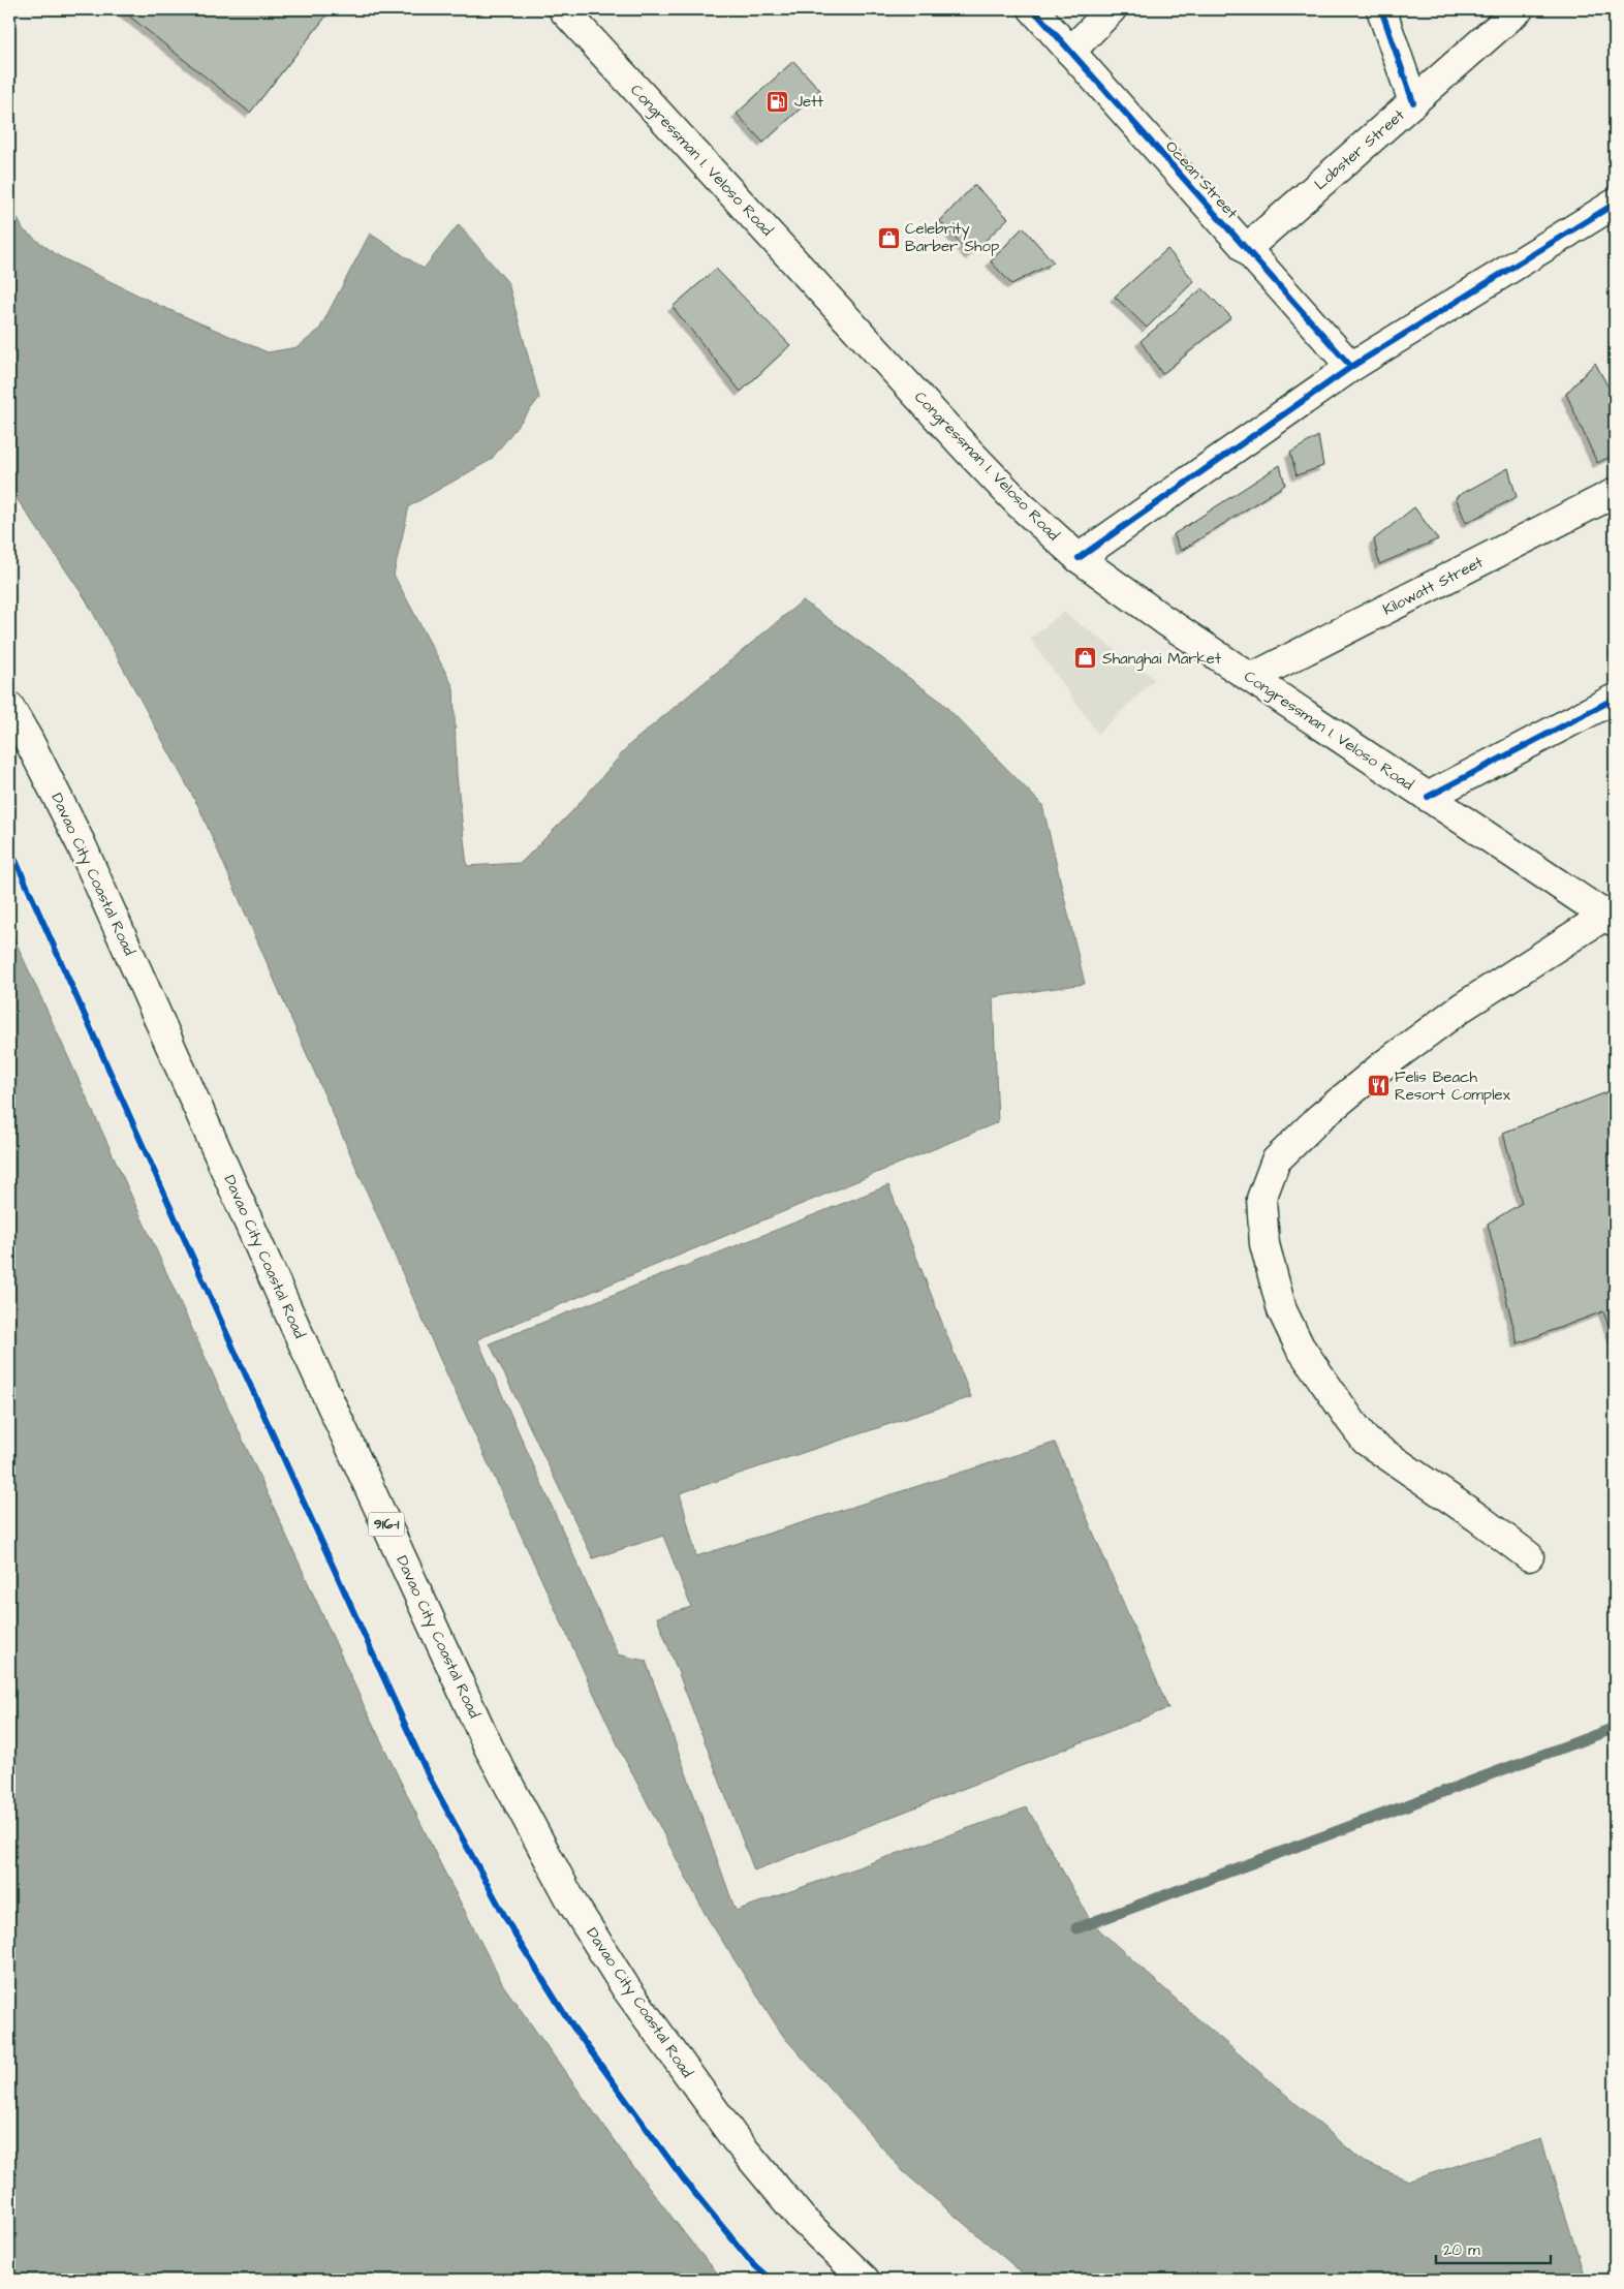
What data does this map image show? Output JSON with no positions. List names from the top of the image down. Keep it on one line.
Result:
{"streets":{"main road":["Lobster Street","Congressman I. Veloso Road","Ocean Street","Kilowatt Street","Davao City Coastal Road","916-1"]},"crossings":[["Lobster Street","Ocean Street"],["Congressman I. Veloso Road","Kilowatt Street"]],"places":{"fuel station":["Jett"],"shop":["Celebrity Barber Shop","Shanghai Market"],"restaurant":["Felis Beach Resort Complex"]},"scale_bar":"20 m"}
